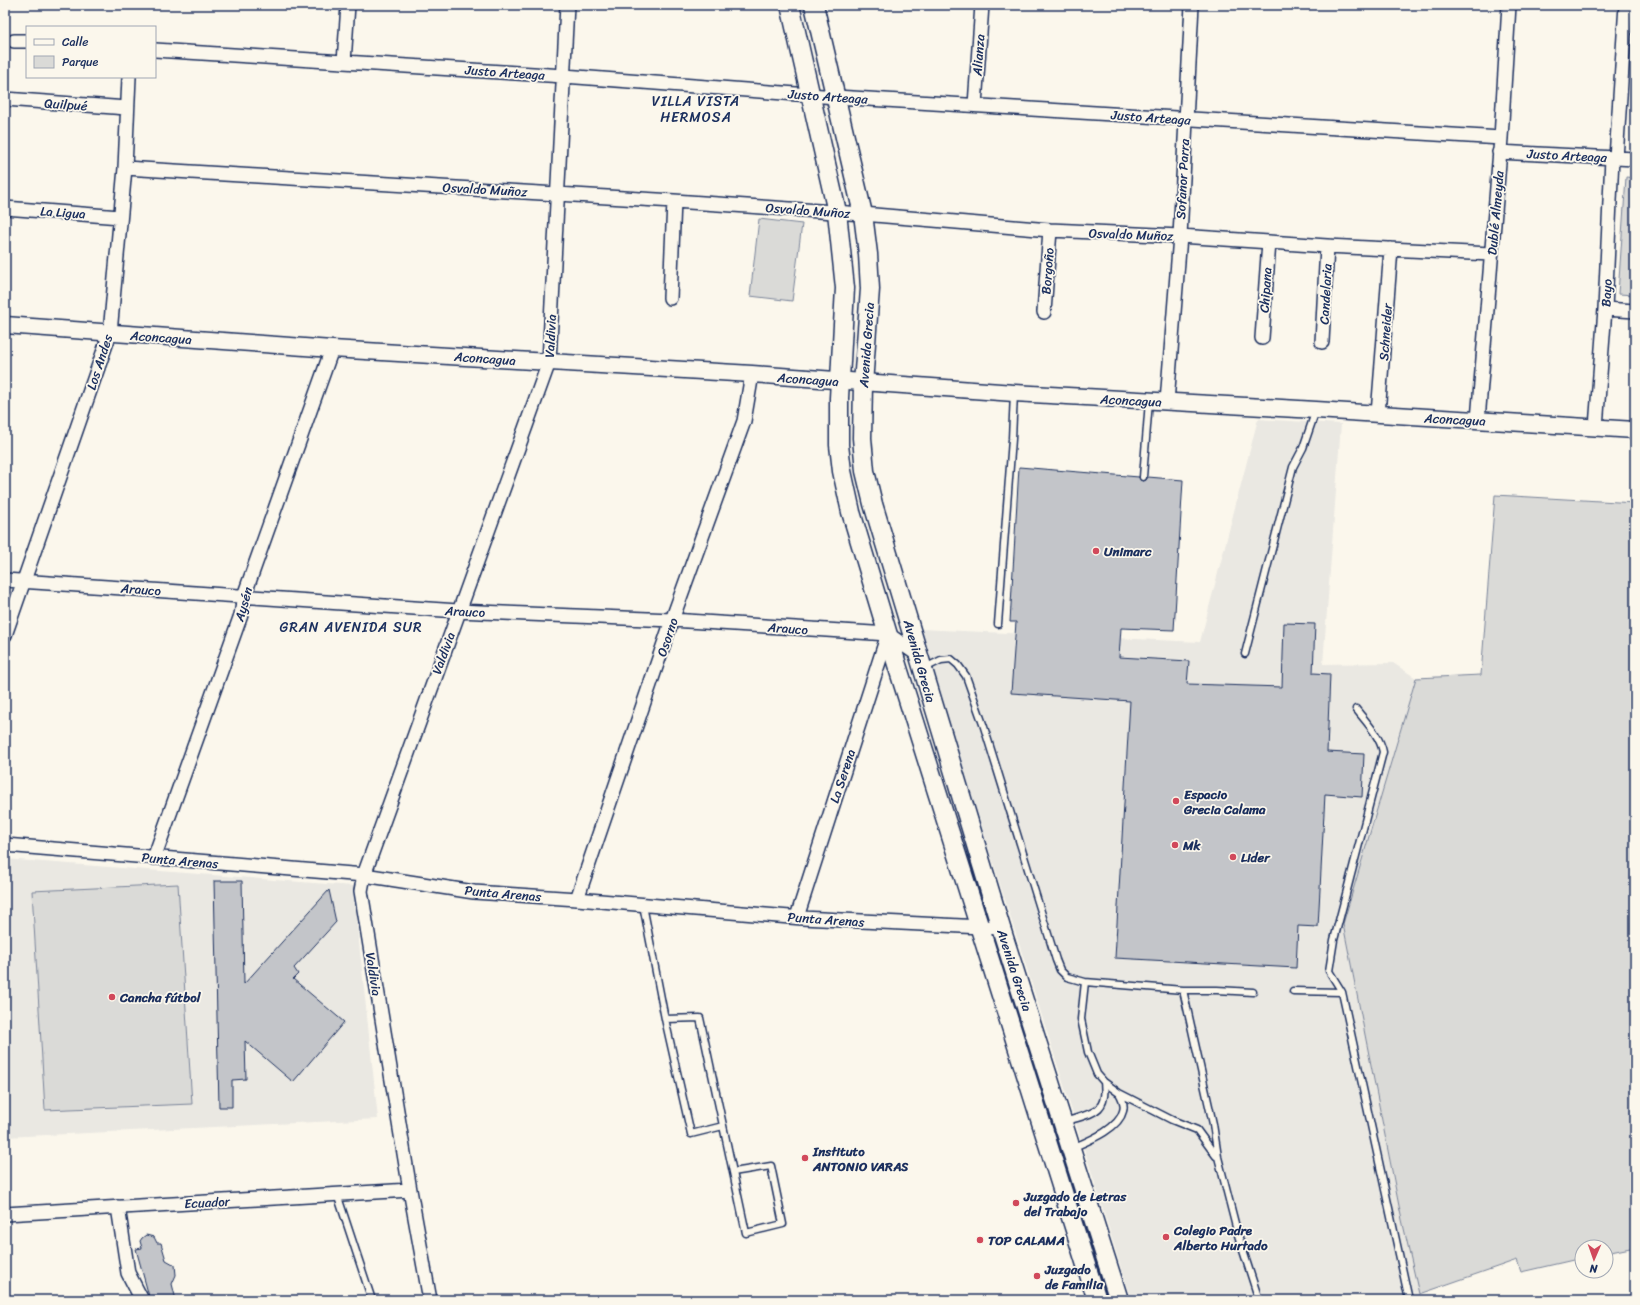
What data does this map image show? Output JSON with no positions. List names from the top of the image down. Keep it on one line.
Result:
{"streets":{"main road":["Avenida Grecia"],"street":["Alianza","Justo Arteaga","Quilpué","Sofanor Parra","Osvaldo Muñoz","La Ligua","Dublé Almeyda","Borgoño","Chipana","Bayo","Candelaria","Schneider","Valdivia","Aconcagua","Los Andes","Arauco","Aysén","Osorno","La Serena","Punta Arenas","Ecuador"]},"crossings":[["Alianza","Justo Arteaga"],["Justo Arteaga","Sofanor Parra"],["Justo Arteaga","Dublé Almeyda"],["Justo Arteaga","Bayo"],["Justo Arteaga","Valdivia"],["Justo Arteaga","Avenida Grecia"],["Quilpué","Los Andes"],["Sofanor Parra","Osvaldo Muñoz"],["Sofanor Parra","Aconcagua"],["Osvaldo Muñoz","Dublé Almeyda"],["Osvaldo Muñoz","Borgoño"],["Osvaldo Muñoz","Chipana"],["Osvaldo Muñoz","Candelaria"],["Osvaldo Muñoz","Schneider"],["Osvaldo Muñoz","Valdivia"],["Osvaldo Muñoz","Avenida Grecia"],["Osvaldo Muñoz","Los Andes"],["La Ligua","Los Andes"],["Dublé Almeyda","Aconcagua"],["Bayo","Aconcagua"],["Schneider","Aconcagua"],["Valdivia","Aconcagua"],["Valdivia","Arauco"],["Valdivia","Punta Arenas"],["Valdivia","Ecuador"],["Aconcagua","Avenida Grecia"],["Aconcagua","Los Andes"],["Aconcagua","Aysén"],["Aconcagua","Osorno"],["Avenida Grecia","Arauco"],["Avenida Grecia","La Serena"],["Avenida Grecia","Punta Arenas"],["Los Andes","Arauco"],["Arauco","Aysén"],["Arauco","Osorno"],["Arauco","La Serena"],["Aysén","Punta Arenas"],["Osorno","Punta Arenas"],["La Serena","Punta Arenas"]],"districts":["VILLA VISTA HERMOSA","GRAN AVENIDA SUR"],"places":["Unimarc","Espacio Grecia Calama","Mk","Lider","Cancha fútbol","Instituto ANTONIO VARAS","Juzgado de Letras del Trabajo","Colegio Padre Alberto Hurtado","TOP CALAMA","Juzgado de Familia"],"legend":["Calle","Parque"],"north":"bottom"}
